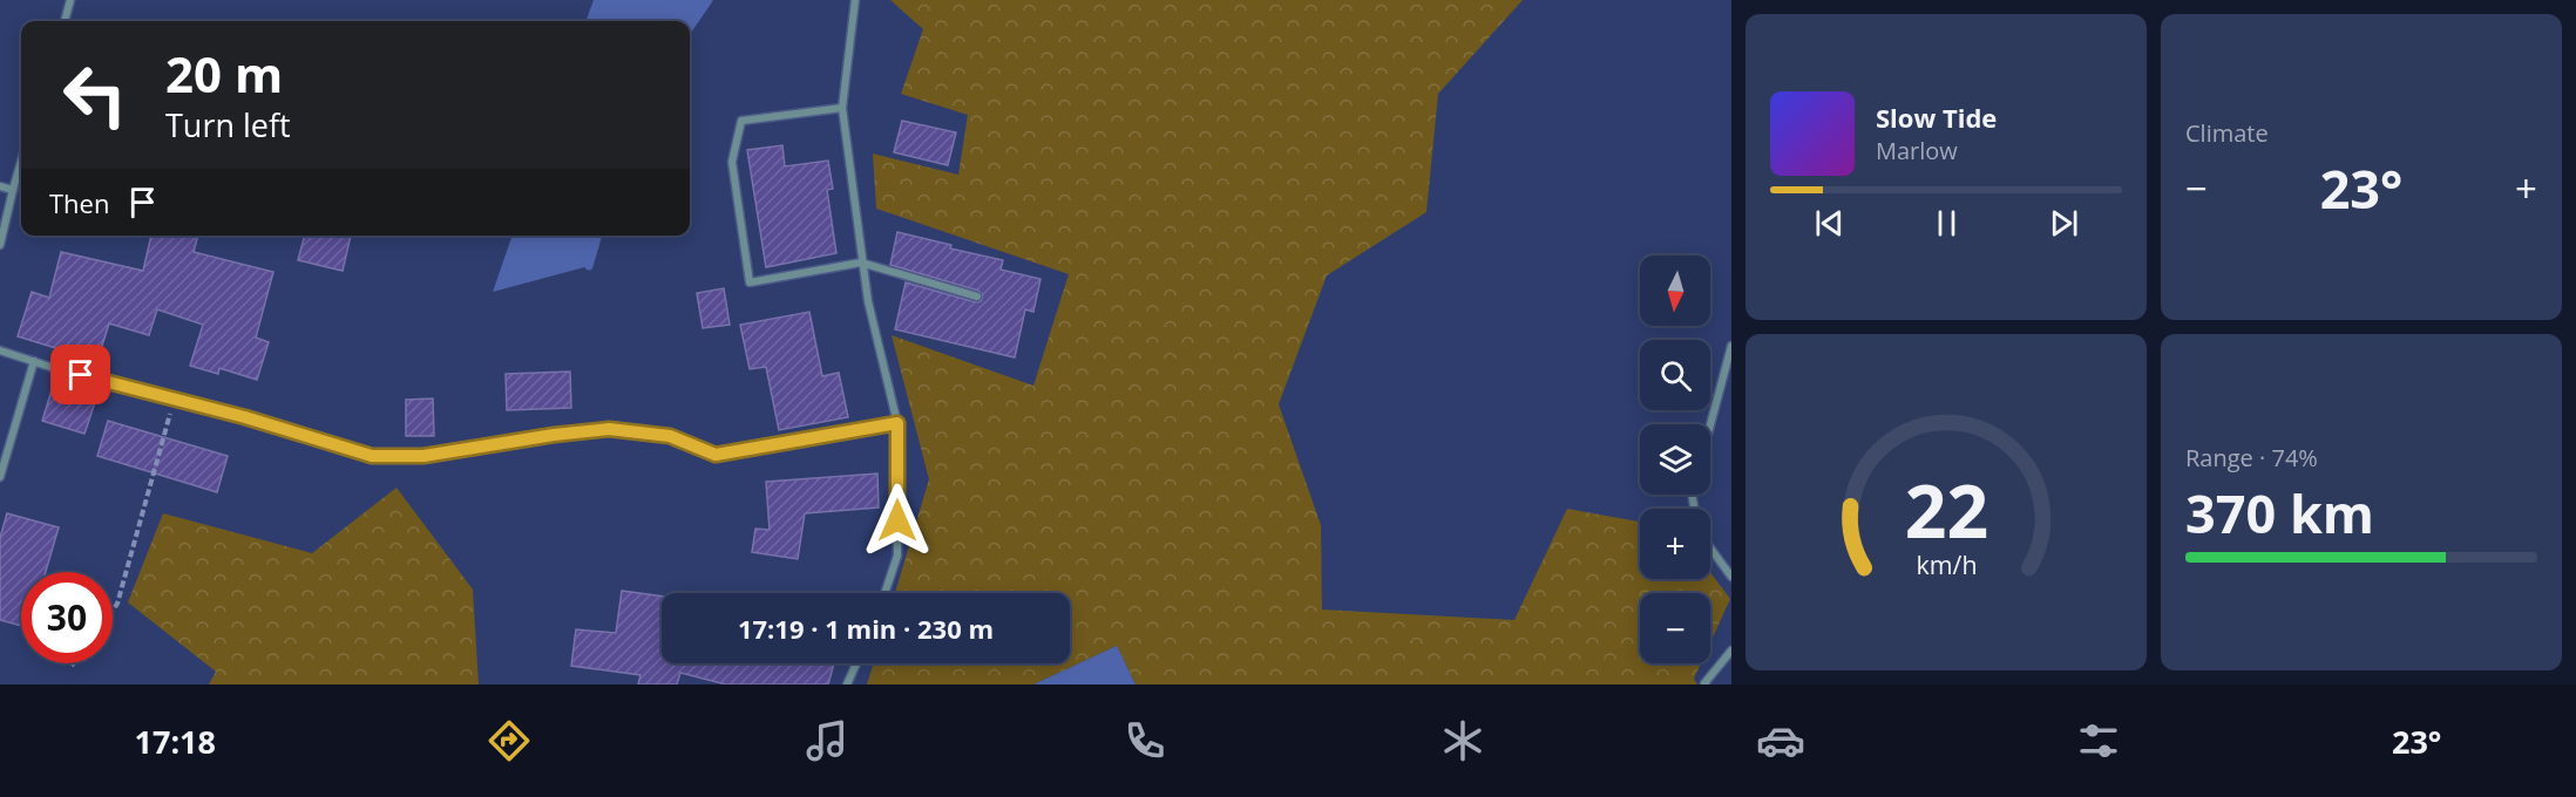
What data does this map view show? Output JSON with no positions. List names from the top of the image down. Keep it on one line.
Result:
{"north":"bottom","page":{"tile":["Climate",["Range · 74%","370 km"]],"turn":["20 m","Turn left"],"song":["Slow Tide","Marlow"],"heat":["−","23°","+"],"then":"Then","map_buttons":["+","−"],"limit":"30","trip":"17:19 · 1 min · 230 m","tabs":["17:18","23°"],"gauge":["22","km/h"]}}
